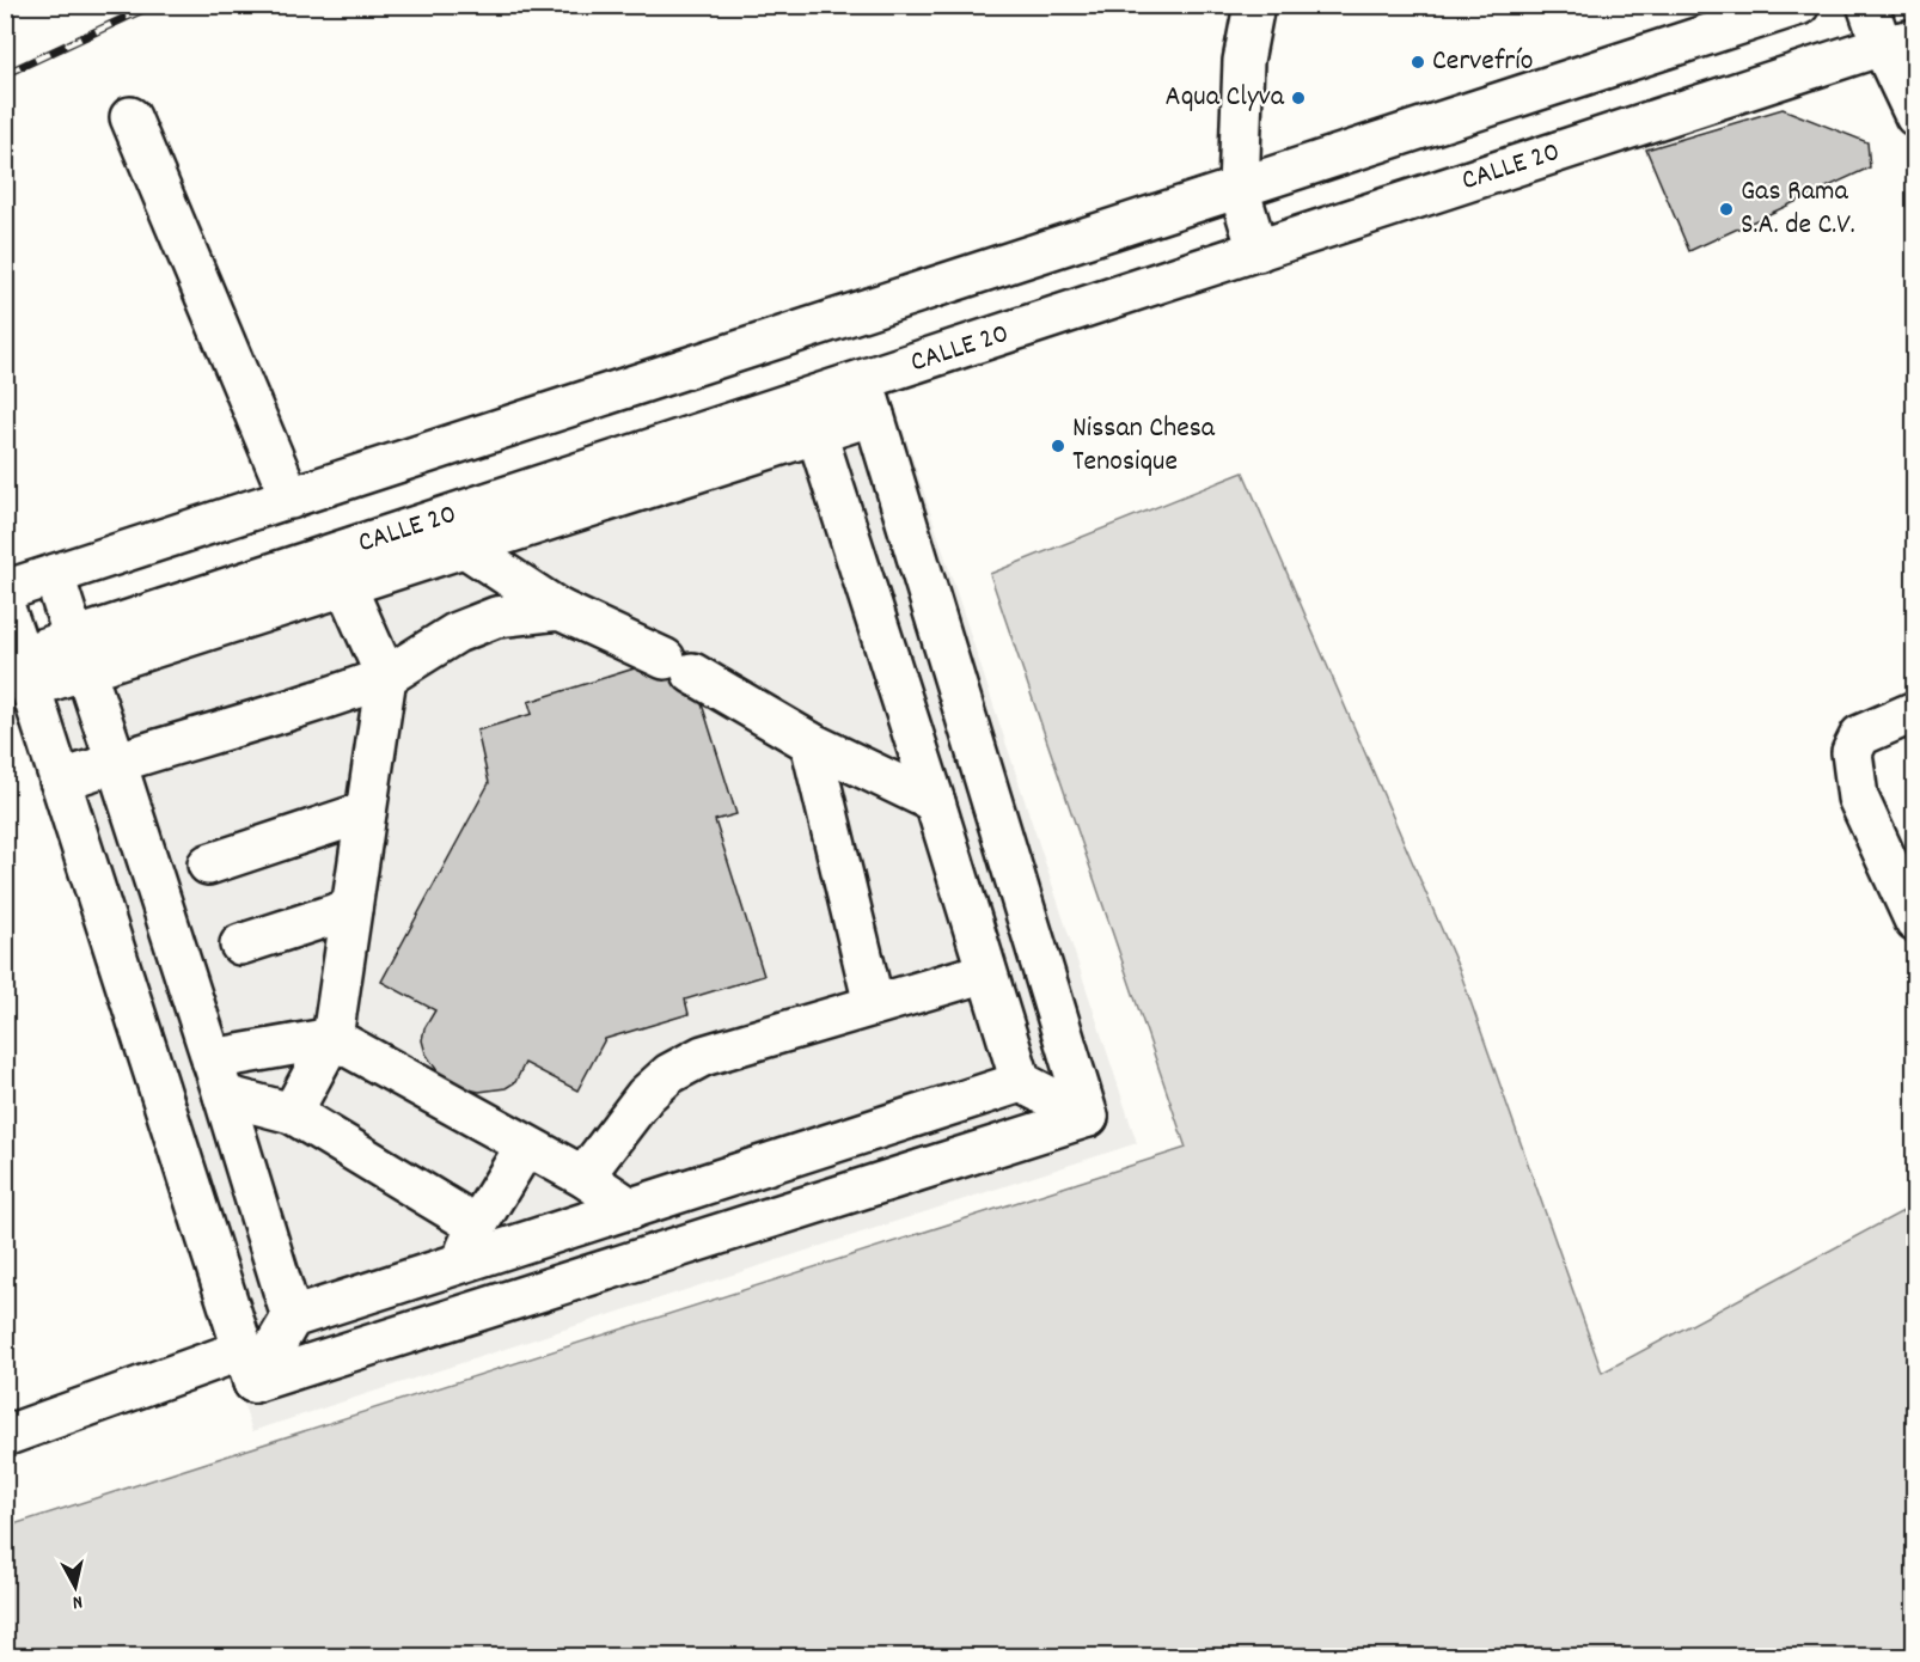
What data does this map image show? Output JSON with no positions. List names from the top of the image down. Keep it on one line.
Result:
{"streets":{"main road":["CALLE 20"]},"places":["Cervefrío","Aqua Clyva","Gas Rama S.A. de C.V.","Nissan Chesa Tenosique"],"north":"bottom"}
